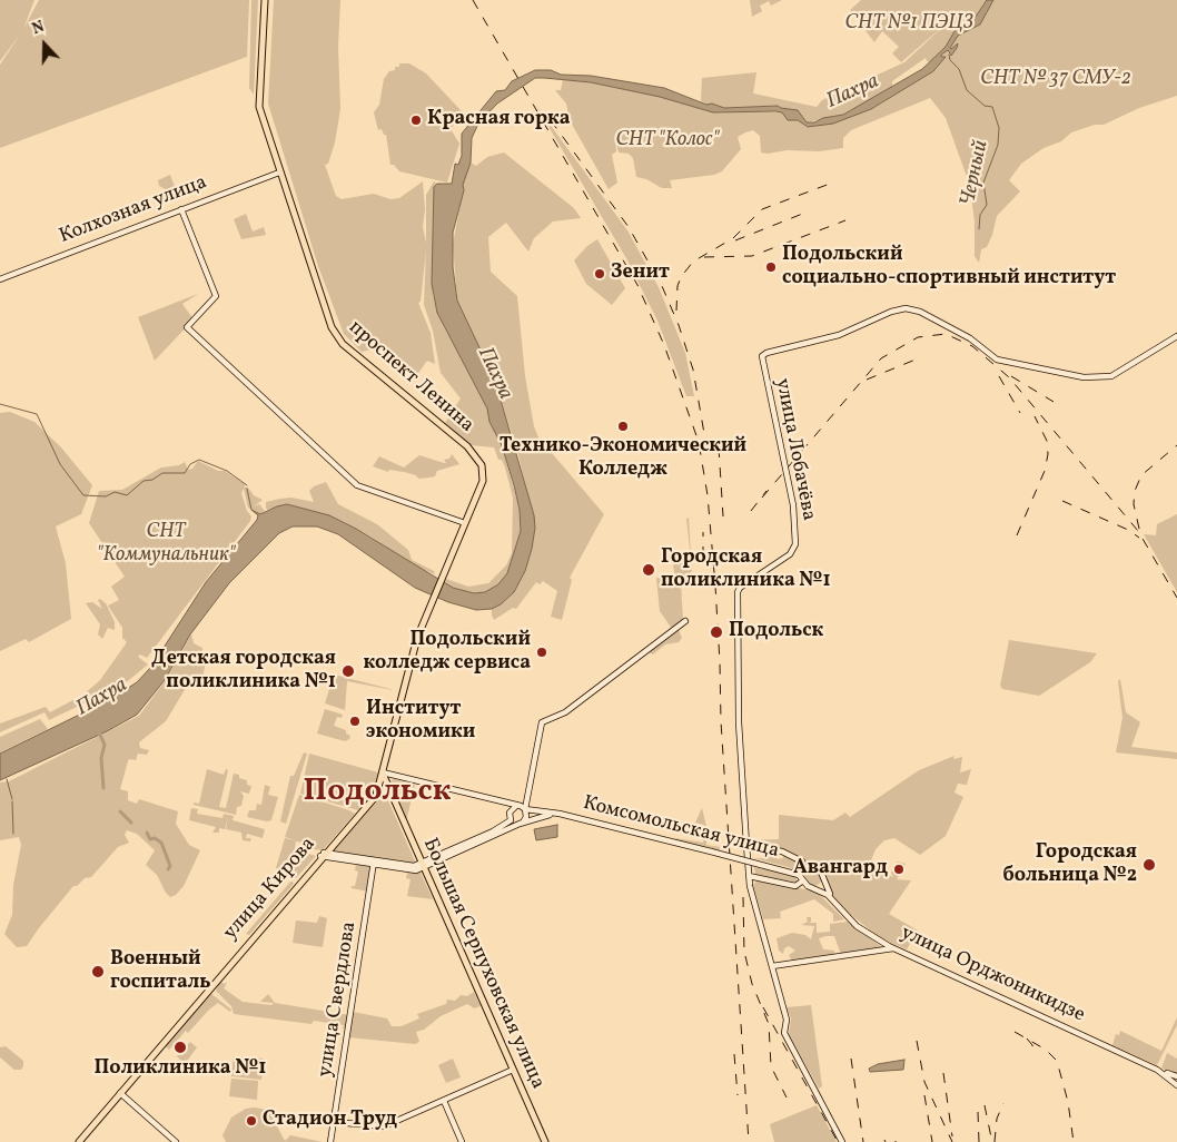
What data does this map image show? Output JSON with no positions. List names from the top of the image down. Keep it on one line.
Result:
{"streets":{"main road":["Колхозная улица","проспект Ленина","улица Лобачёва","Комсомольская улица","улица Кирова","Большая Серпуховская улица","улица Орджоникидзе","улица Свердлова"]},"crossings":[["Колхозная улица","проспект Ленина"],["проспект Ленина","Комсомольская улица"],["проспект Ленина","Большая Серпуховская улица"],["Комсомольская улица","Большая Серпуховская улица"],["Комсомольская улица","улица Орджоникидзе"],["улица Кирова","Большая Серпуховская улица"]],"districts":["Подольск"],"water":["Пахра","Черный"],"parks":["СНТ №1 ПЭЦЗ","СНТ № 37 СМУ-2","СНТ \"Колос\"","СНТ \"Коммунальник\""],"places":["Красная горка","Подольский социально-спортивный институт","Зенит","Технико-Экономический Колледж","Городская поликлиника №1","Подольск","Подольский колледж сервиса","Детская городская поликлиника №1","Институт экономики","Городская больница №2","Авангард","Военный госпиталь","Поликлиника №1","Стадион Труд"],"north":"top"}
